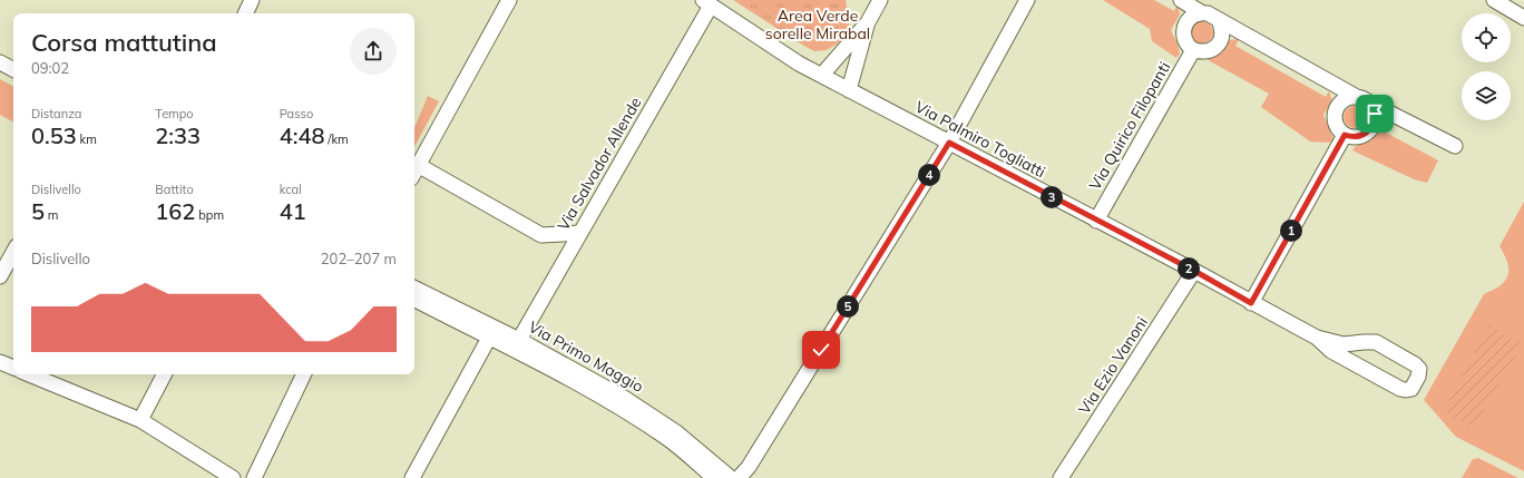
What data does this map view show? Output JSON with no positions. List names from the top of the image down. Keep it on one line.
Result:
{"streets":{"street":["Via Quirico Filopanti","Via Palmiro Togliatti","Via Salvador Allende","Via Primo Maggio","Via Ezio Vanoni"]},"crossings":[["Via Quirico Filopanti","Via Palmiro Togliatti"],["Via Palmiro Togliatti","Via Salvador Allende"],["Via Palmiro Togliatti","Via Ezio Vanoni"],["Via Salvador Allende","Via Primo Maggio"]],"parks":["Area Verde sorelle Mirabal"],"page":{"heading":["Corsa mattutina","09:02"],"stats":[["Distanza","0.53 km"],["Tempo","2:33"],["Passo","4:48 /km"],["Dislivello","5 m"],["Battito","162 bpm"],["kcal","41"]],"pins":["4","3","1","2","5"],"chart":["Dislivello","202–207 m"]}}
